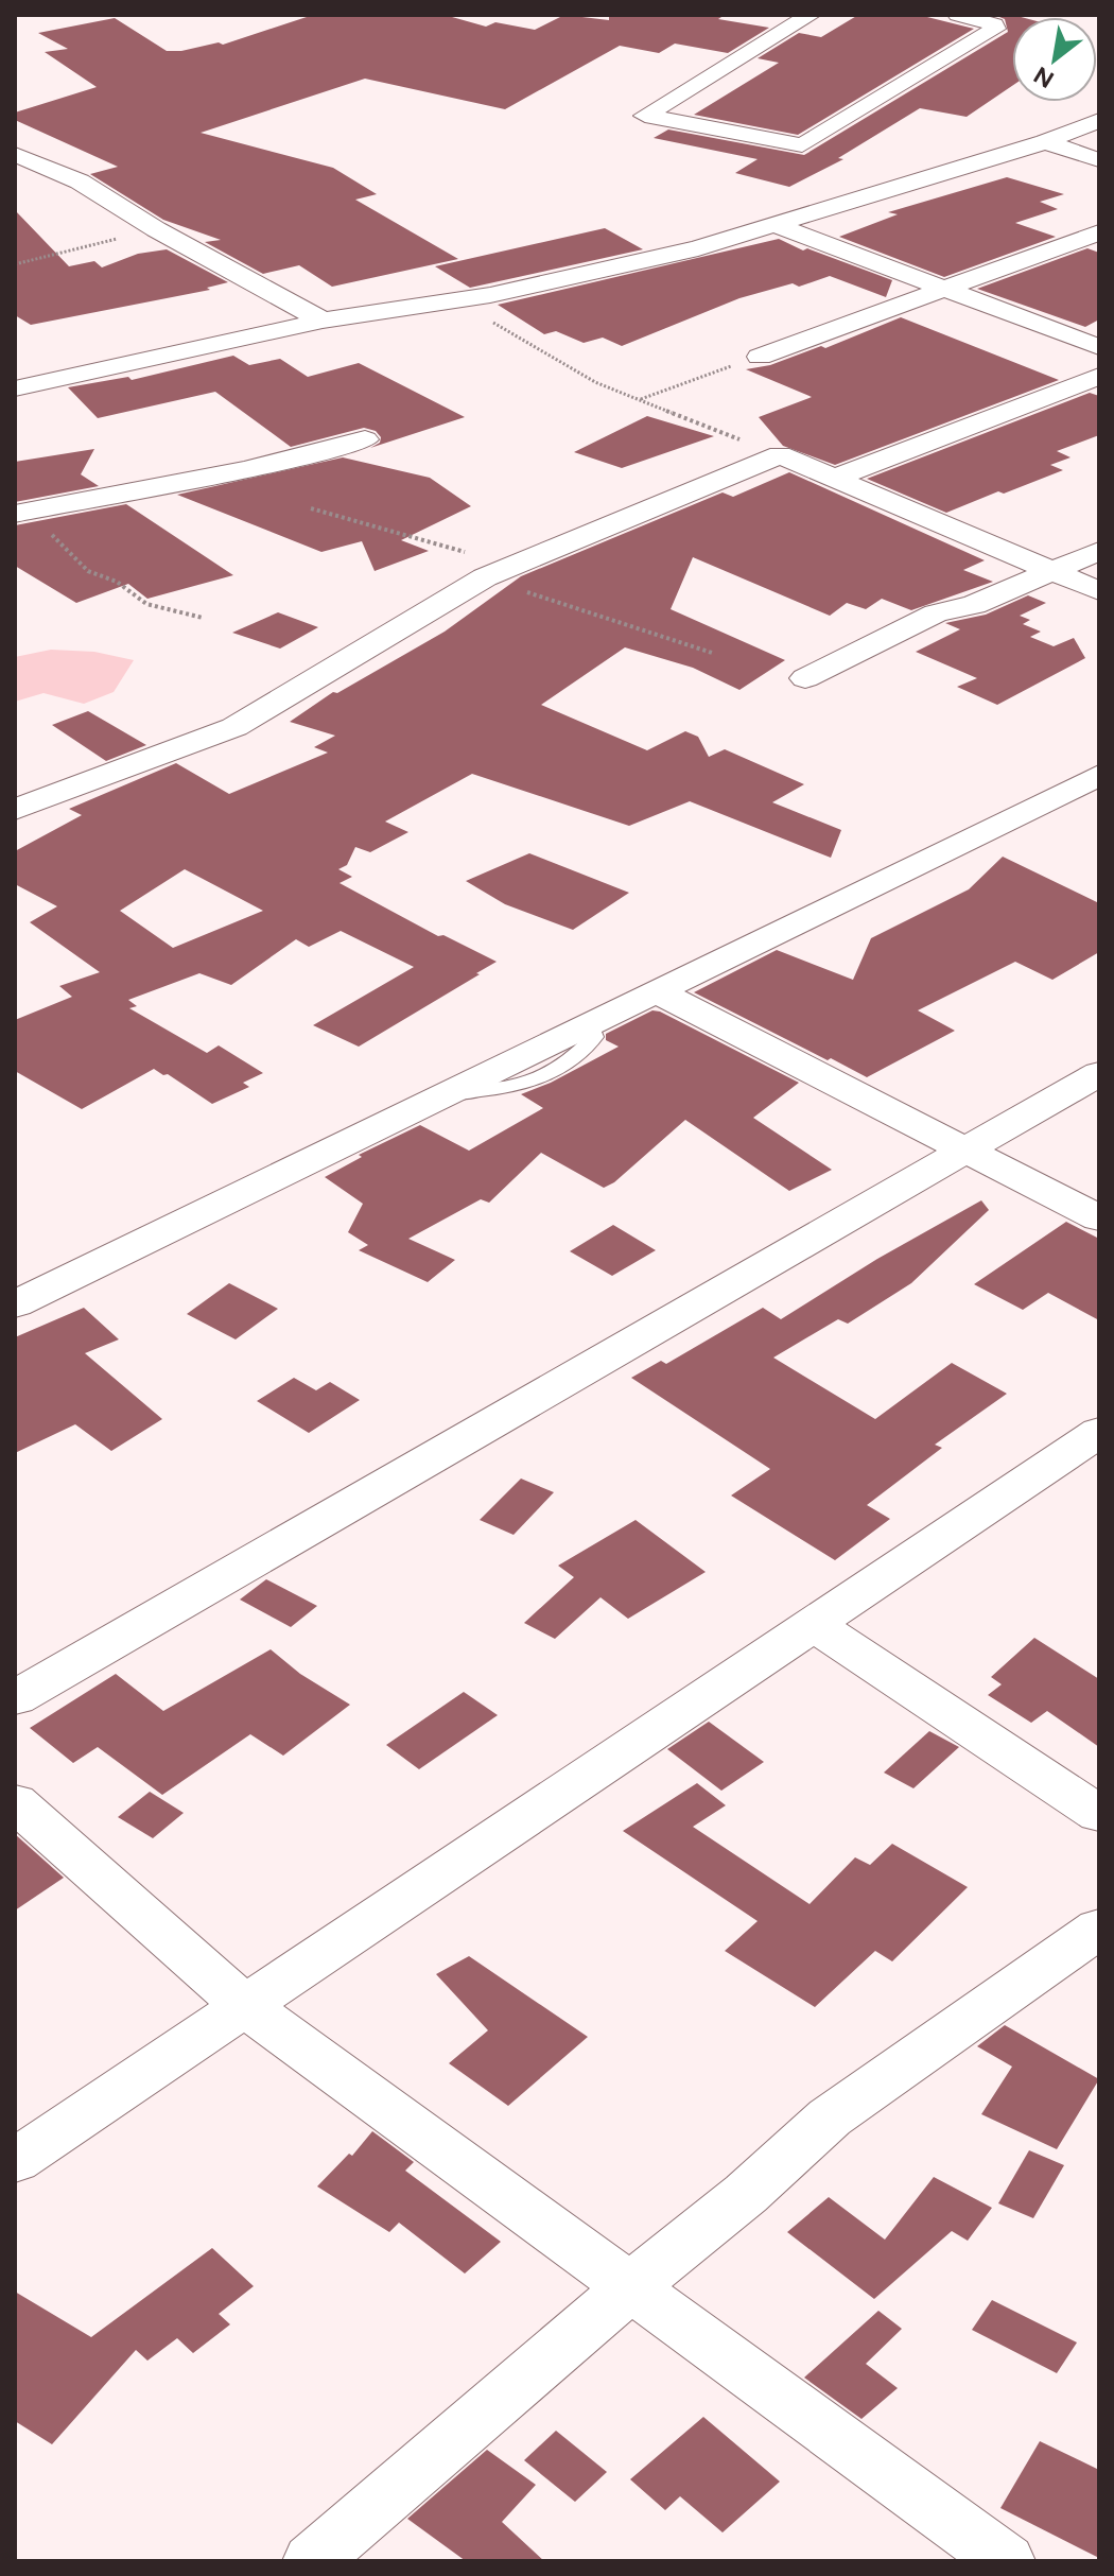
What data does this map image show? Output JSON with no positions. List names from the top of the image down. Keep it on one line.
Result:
{"north":"bottom left"}
